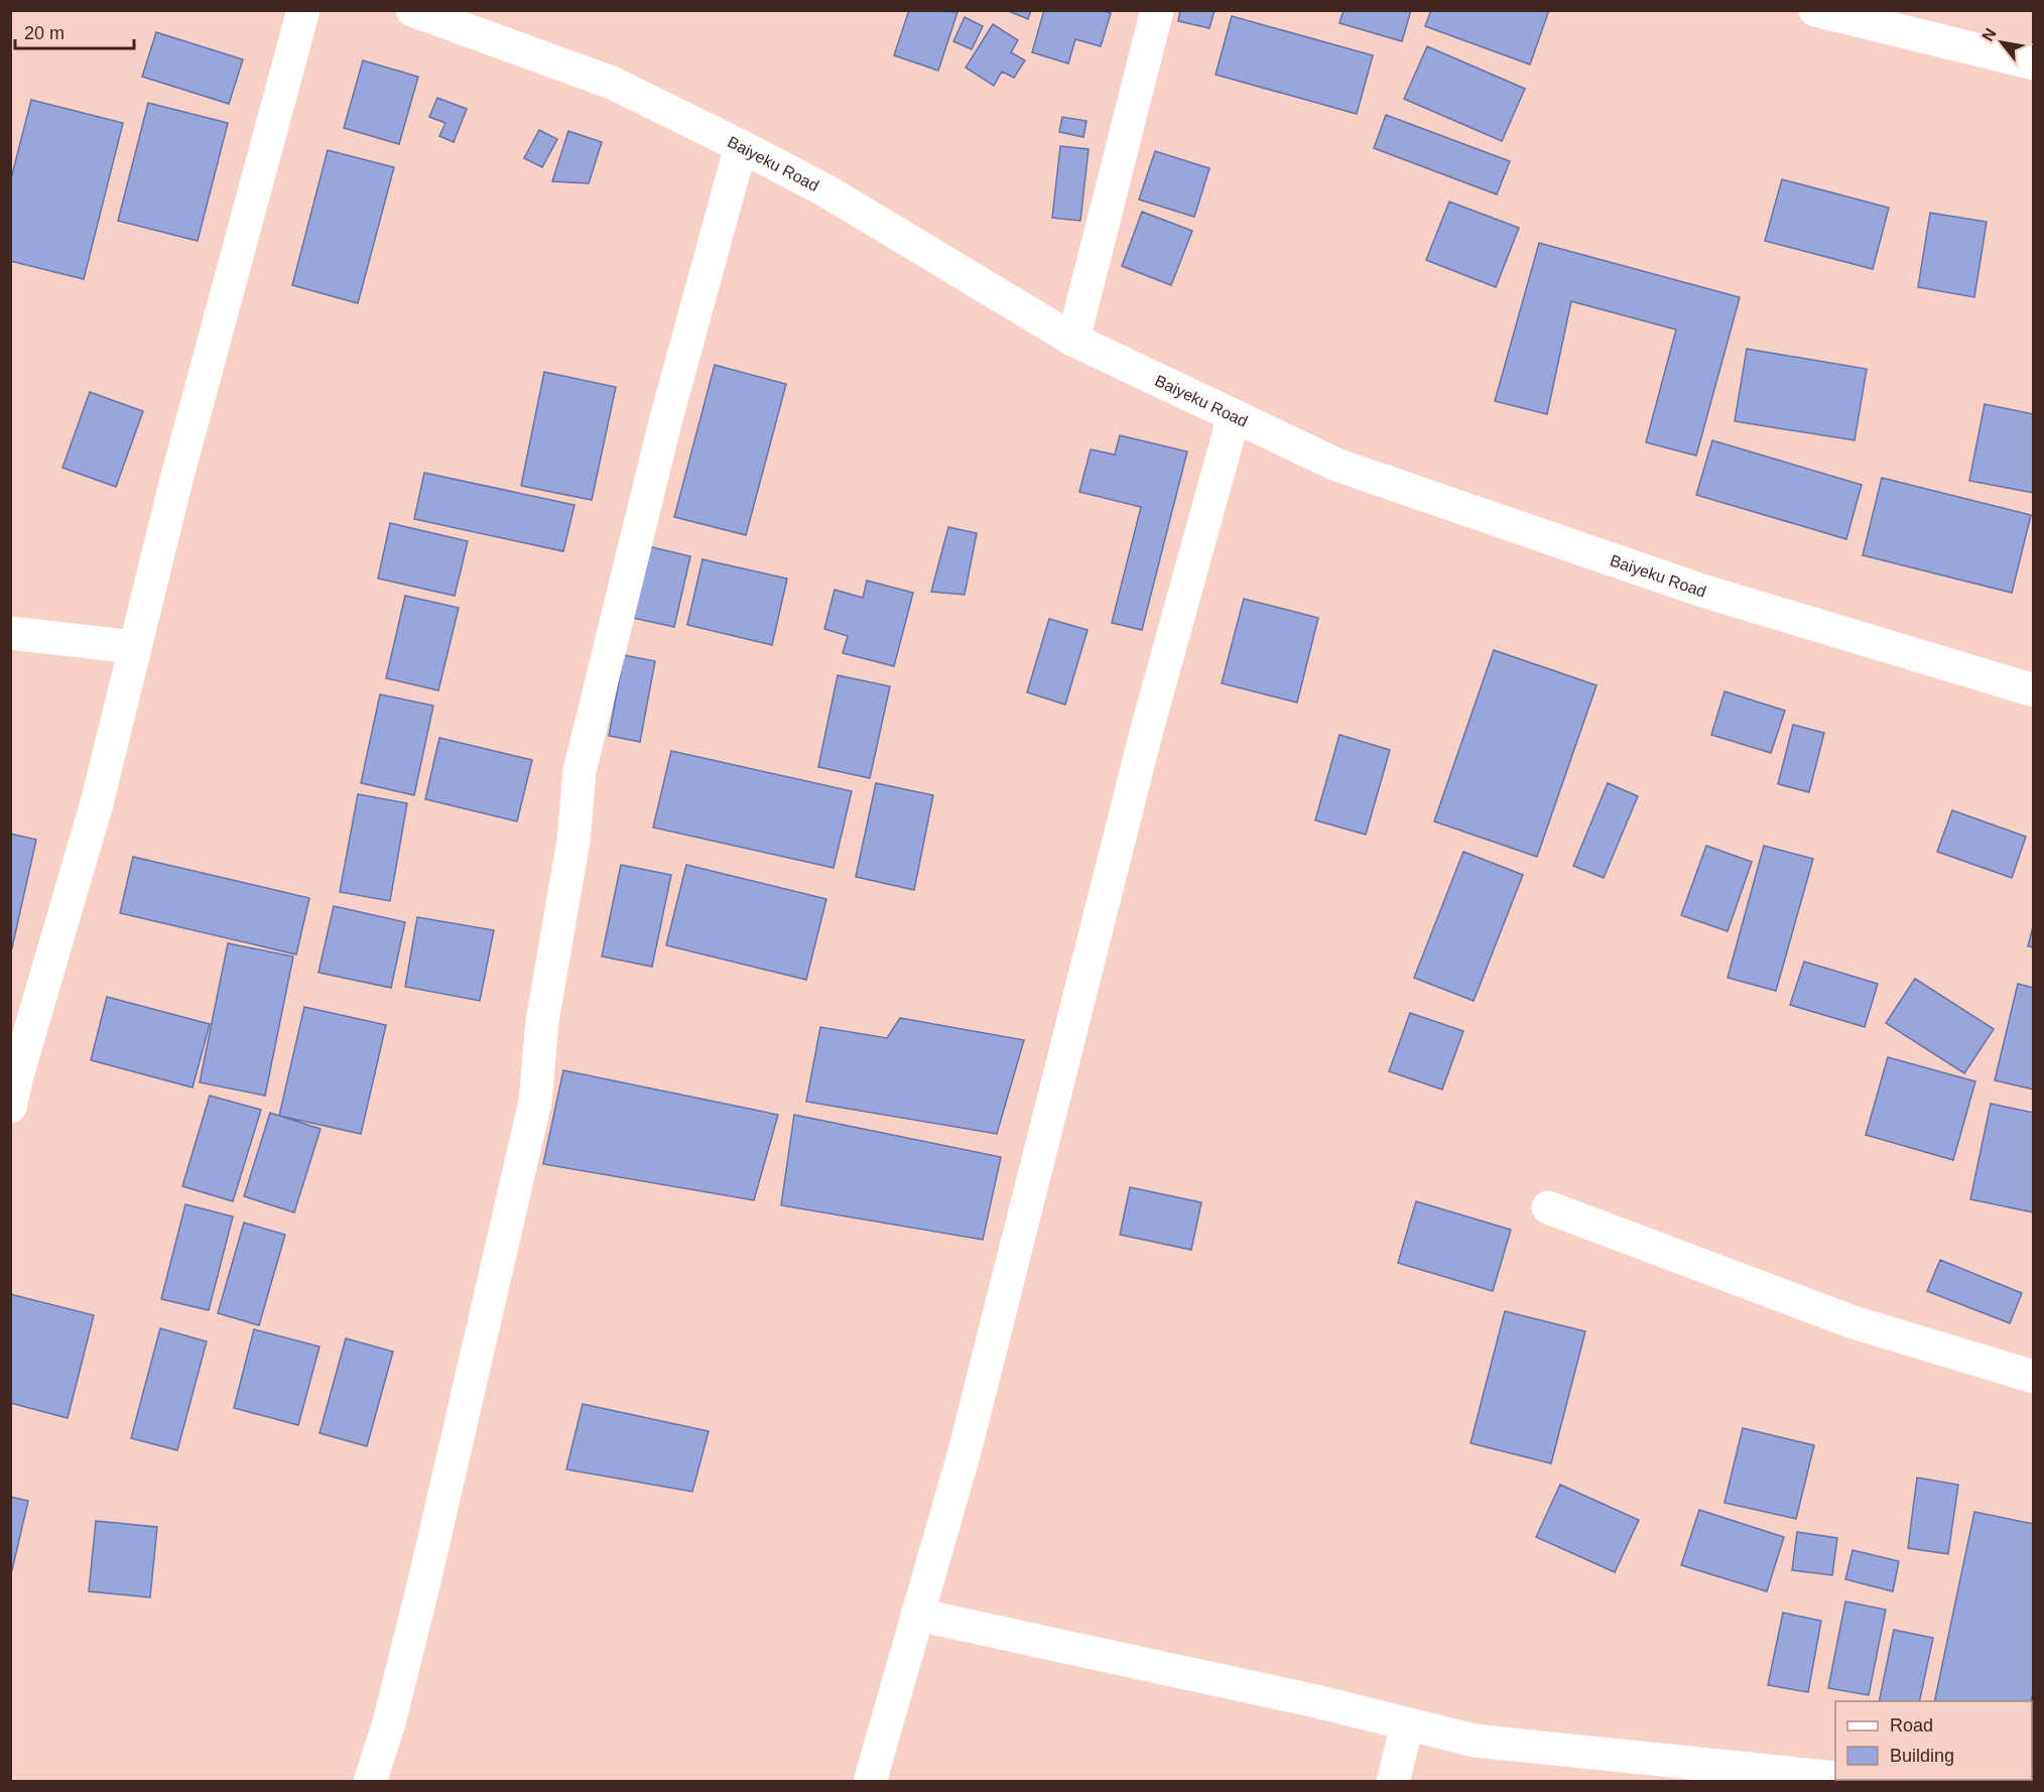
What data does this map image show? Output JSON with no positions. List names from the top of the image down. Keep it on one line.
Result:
{"streets":{"street":["Baiyeku Road"]},"legend":["Road","Building"],"scale_bar":"20 m","north":"top left"}
